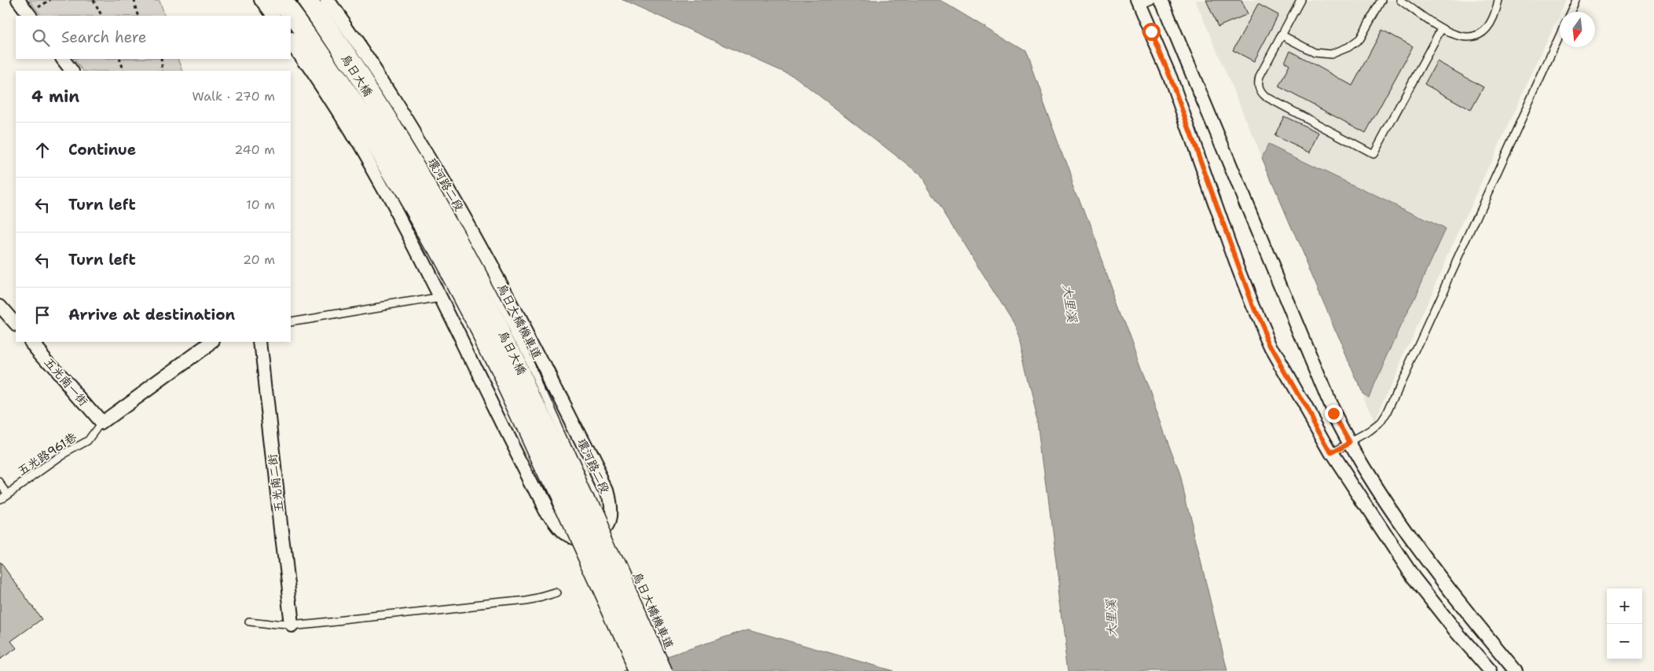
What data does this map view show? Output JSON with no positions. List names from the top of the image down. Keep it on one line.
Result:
{"streets":{"street":["烏日大橋","環河路二段","五光南一街","五光南二街"],"lane":["烏日大橋機車道","五光路961巷"]},"crossings":[["烏日大橋","烏日大橋機車道"],["五光南一街","五光路961巷"]],"water":["大里溪"],"north":"bottom","page":{"search":"Search here","heading":["4 min","Walk · 270 m"],"list":[["Continue","240 m"],["Turn left","10 m"],["Turn left","20 m"],"Arrive at destination"],"map_buttons":["+","−"]}}
